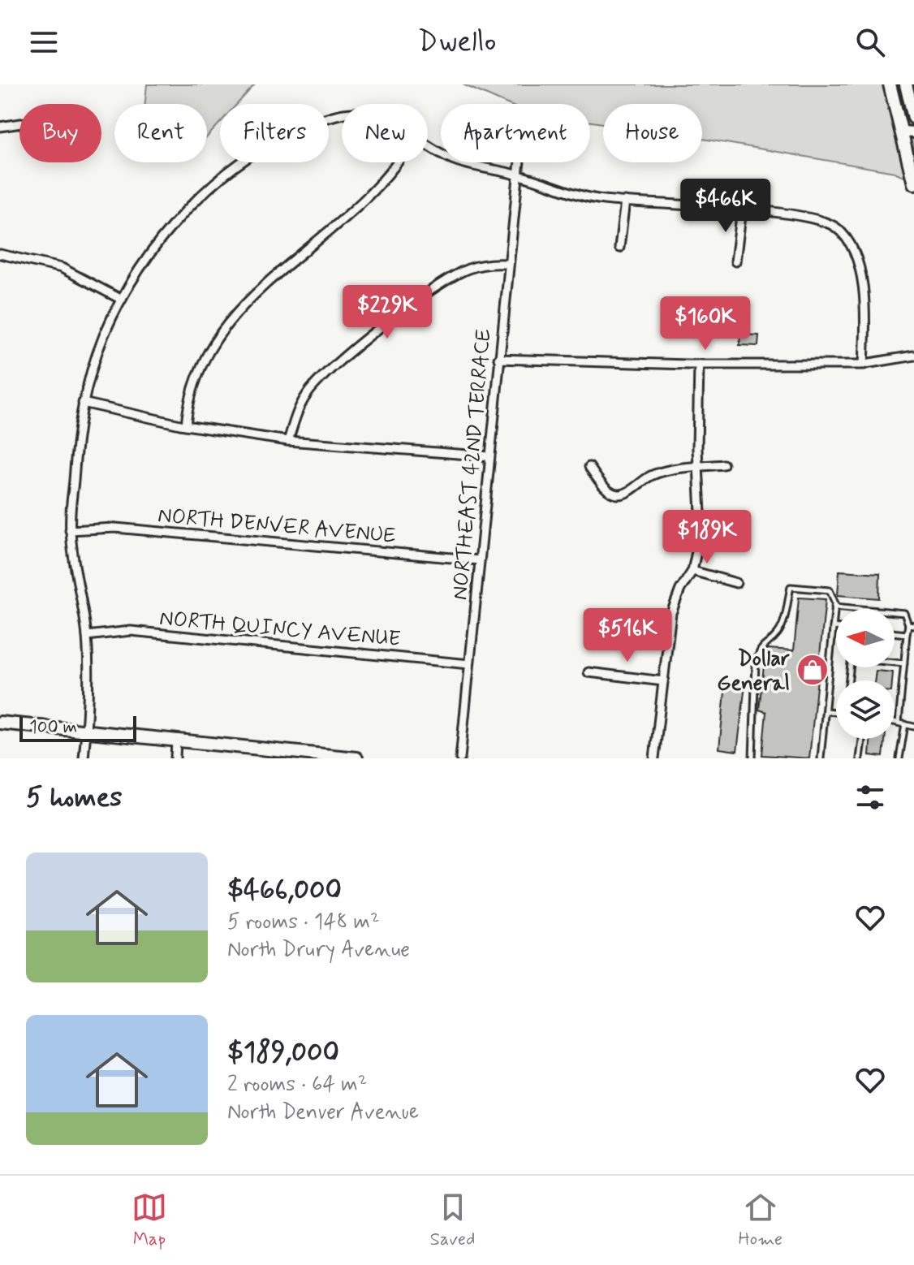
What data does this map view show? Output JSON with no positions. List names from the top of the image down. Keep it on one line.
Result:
{"streets":{"street":["NORTHEAST 42ND TERRACE","NORTH DENVER AVENUE","NORTH QUINCY AVENUE"]},"crossings":[["NORTHEAST 42ND TERRACE","NORTH DENVER AVENUE"],["NORTHEAST 42ND TERRACE","NORTH QUINCY AVENUE"]],"places":{"shop":["Dollar General"]},"scale_bar":"100 m","north":"left","page":{"header":"Dwello","chip":["Buy","Rent","Filters","New","Apartment","House"],"price":["$466K","$229K","$160K","$189K","$516K"],"scale":"100 m","heading":"5 homes","list":[{"name":"$466,000","note":"5 rooms · 148 m² · North Drury Avenue"},{"name":"$189,000","note":"2 rooms · 64 m² · North Denver Avenue"}],"tabs":["Map","Saved","Home"]}}
